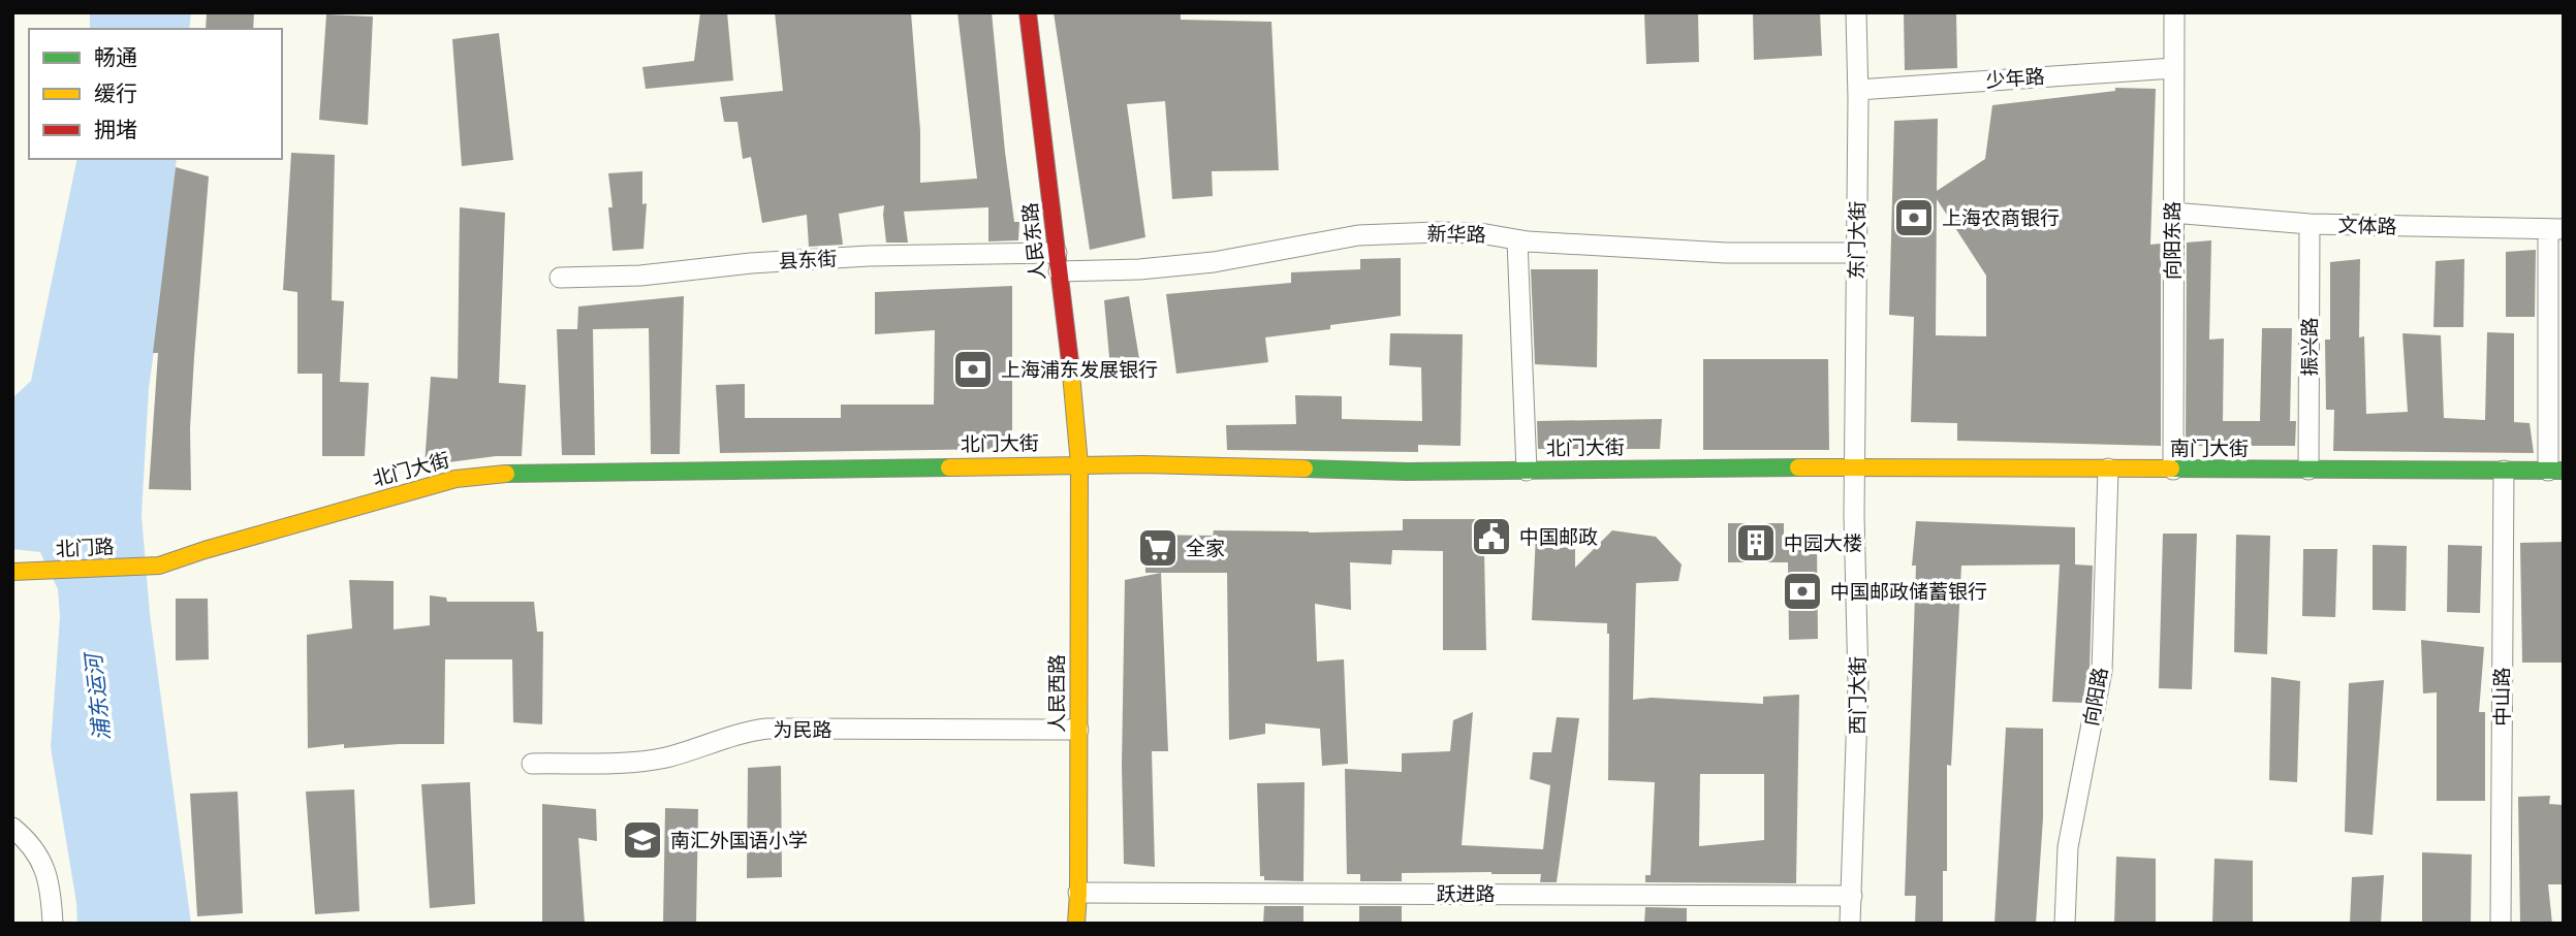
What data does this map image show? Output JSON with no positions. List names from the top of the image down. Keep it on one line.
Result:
{"streets":{"street":["少年路","文体路","新华路","东门大街","向阳东路","人民东路","县东街","振兴路","北门大街","南门大街","北门路","人民西路","西门大街","向阳路","中山路","为民路","跃进路"]},"crossings":[["少年路","东门大街"],["少年路","向阳东路"],["文体路","向阳东路"],["文体路","振兴路"],["新华路","东门大街"],["新华路","人民东路"],["新华路","县东街"],["东门大街","北门大街"],["东门大街","南门大街"],["东门大街","西门大街"],["向阳东路","南门大街"],["人民东路","县东街"],["人民东路","北门大街"],["人民东路","人民西路"],["振兴路","南门大街"],["北门大街","南门大街"],["北门大街","北门路"],["北门大街","人民西路"],["北门大街","西门大街"],["南门大街","西门大街"],["南门大街","向阳路"],["南门大街","中山路"],["人民西路","为民路"],["人民西路","跃进路"],["西门大街","跃进路"]],"water":["浦东运河"],"places":{"bank":["上海农商银行","上海浦东发展银行","中国邮政储蓄银行"],"public building":["中国邮政"],"building":["中园大楼"],"supermarket":["全家"],"school or university":["南汇外国语小学"]},"legend":["畅通","缓行","拥堵"]}
